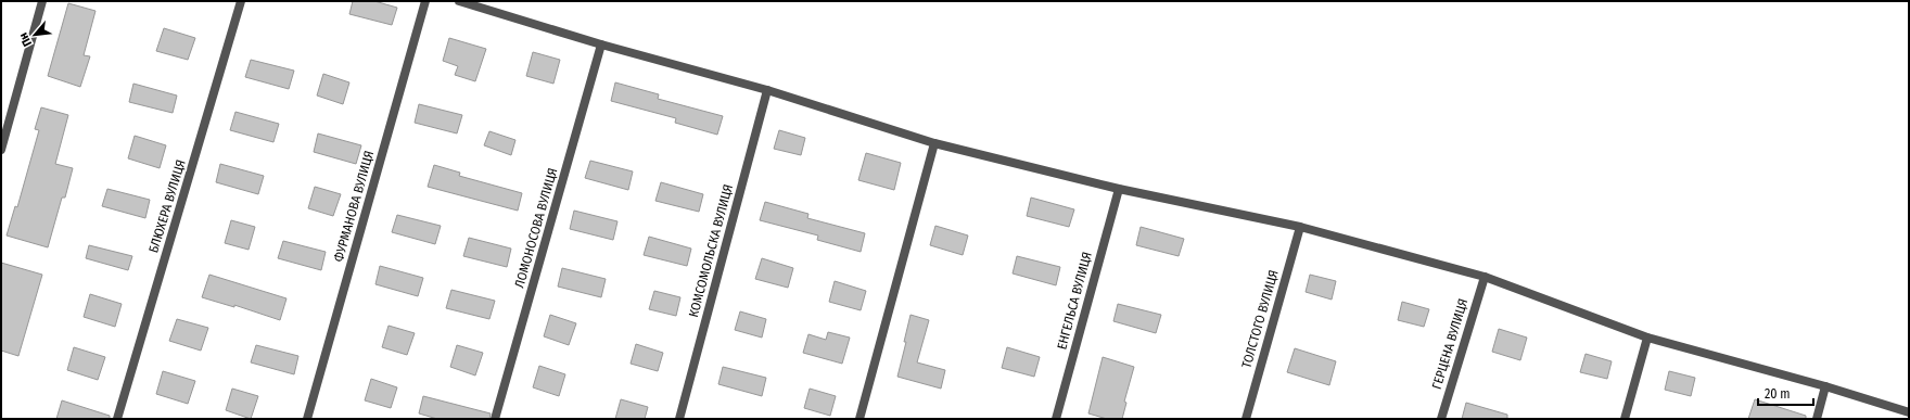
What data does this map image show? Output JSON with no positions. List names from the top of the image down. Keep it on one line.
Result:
{"streets":{"street":["БЛЮХЕРА ВУЛИЦЯ","ФУРМАНОВА ВУЛИЦЯ","ЛОМОНОСОВА ВУЛИЦЯ","КОМСОМОЛЬСКА ВУЛИЦЯ","ЕНГЕЛЬСА ВУЛИЦЯ","ТОЛСТОГО ВУЛИЦЯ","ГЕРЦЕНА ВУЛИЦЯ"]},"scale_bar":"20 m","north":"bottom left"}
